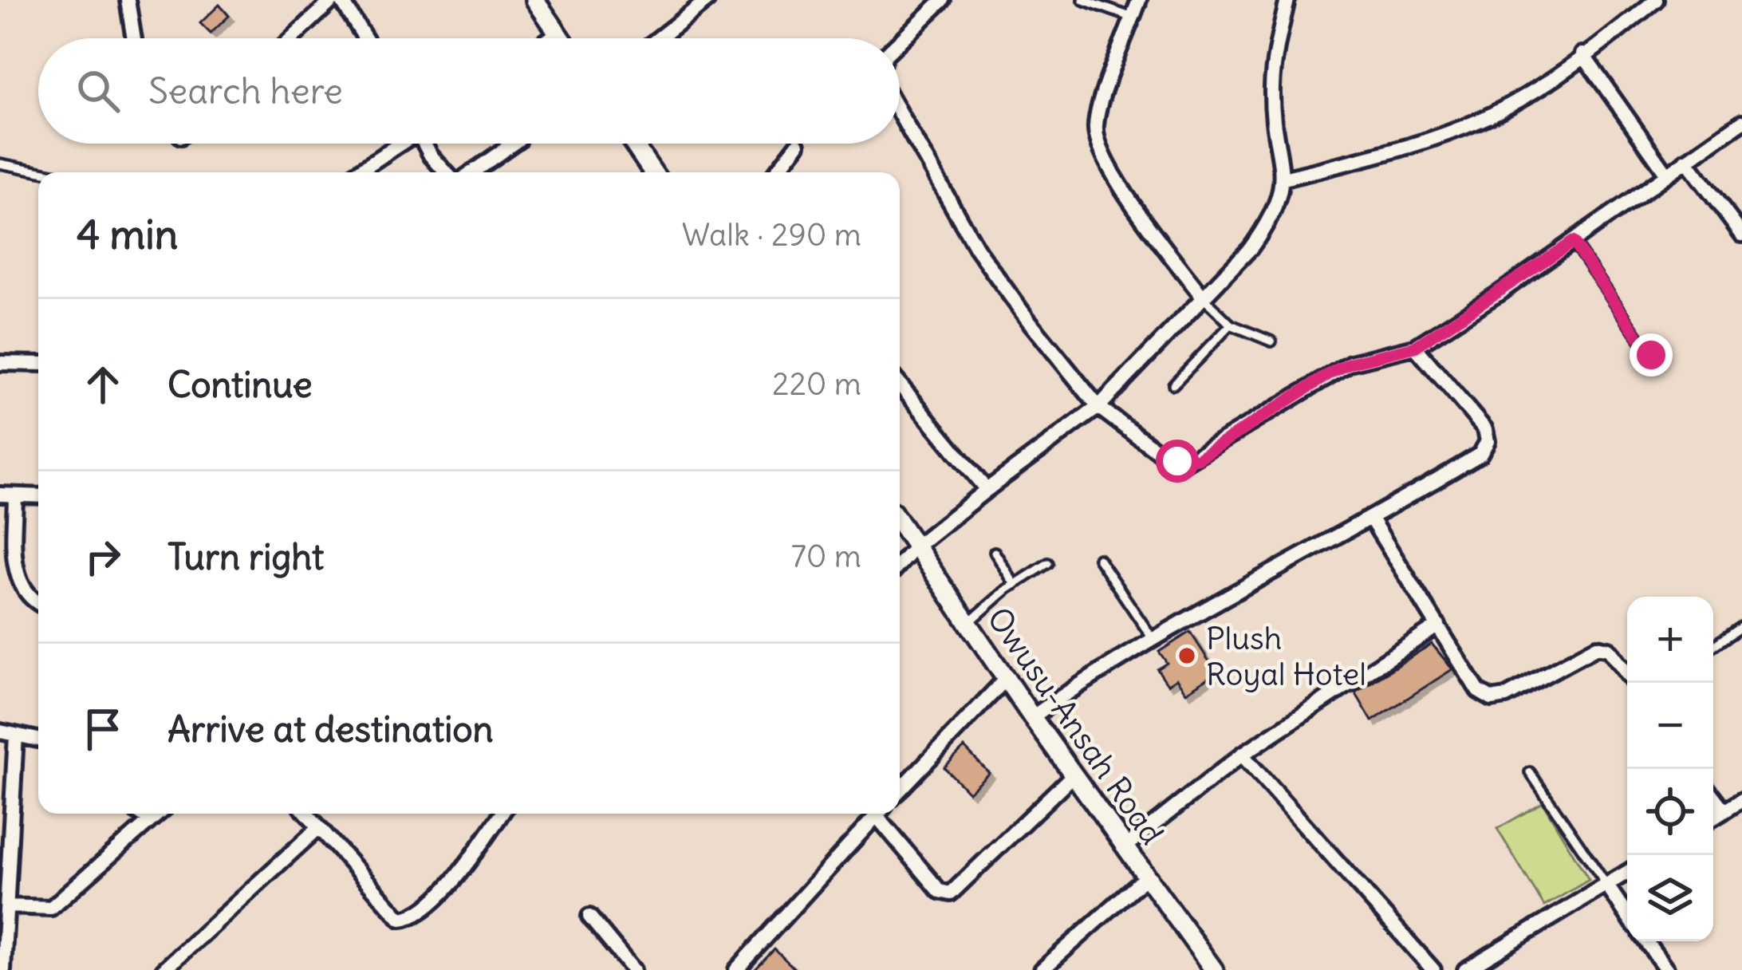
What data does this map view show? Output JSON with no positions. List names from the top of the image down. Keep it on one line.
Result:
{"streets":{"street":["Owusu-Ansah Road"]},"places":["Plush Royal Hotel"],"page":{"search":"Search here","heading":["4 min","Walk · 290 m"],"list":[["Continue","220 m"],["Turn right","70 m"],"Arrive at destination"],"map_buttons":["+","−"]}}
